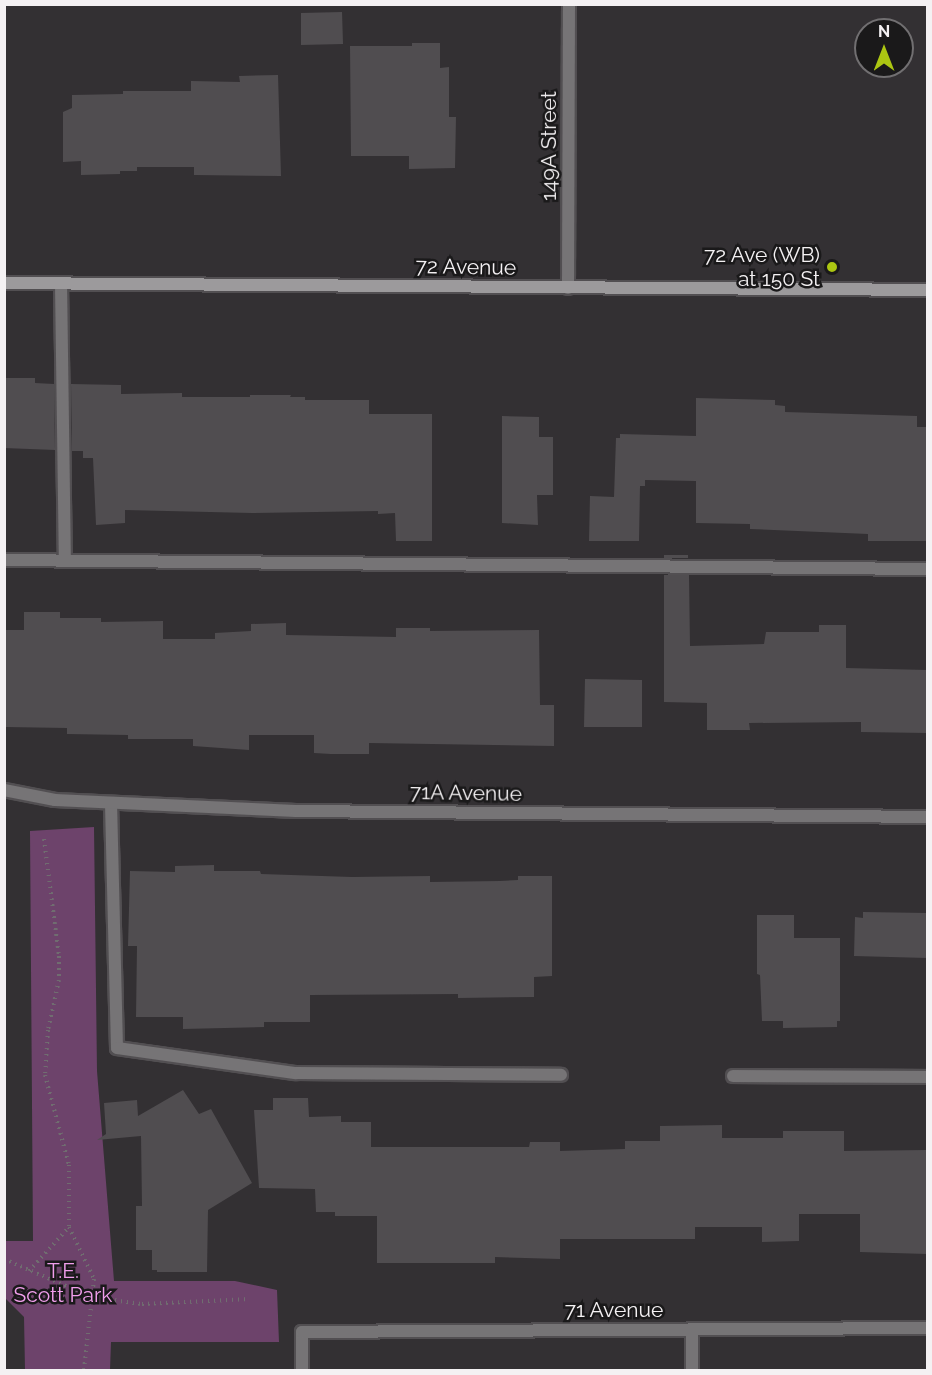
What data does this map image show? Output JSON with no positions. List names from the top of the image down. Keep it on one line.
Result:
{"streets":{"main road":["72 Avenue"],"street":["149A Street","71A Avenue","71 Avenue"]},"crossings":[["149A Street","72 Avenue"]],"parks":["T.E. Scott Park"],"places":["72 Ave (WB) at 150 St"],"north":"top"}
